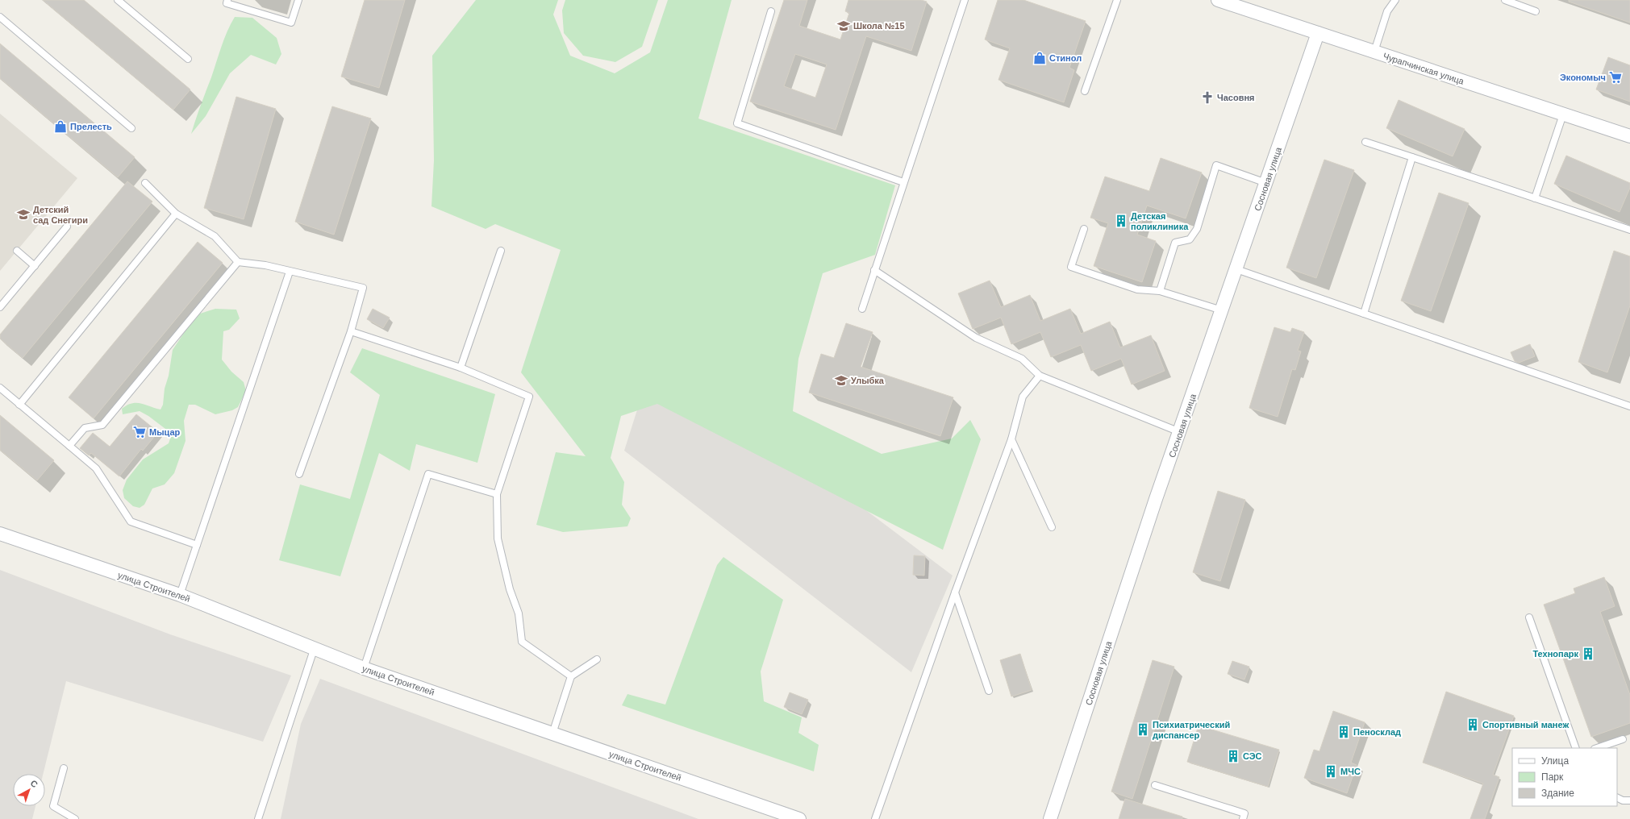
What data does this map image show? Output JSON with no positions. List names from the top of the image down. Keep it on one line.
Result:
{"streets":{"street":["Чурапчинская улица","Сосновая улица","улица Строителей"]},"crossings":[["Чурапчинская улица","Сосновая улица"]],"places":{"school or university":["Школа №15","Детский сад Снегири","Улыбка"],"shop":["Стинол","Прелесть"],"supermarket":["Экономыч","Мыцар"],"church":["Часовня"],"building":["Детская поликлиника","Технопарк","Спортивный манеж","Психиатрический диспансер","Пеносклад","СЭС","МЧС"]},"legend":["Улица","Парк","Здание"],"north":"top right"}
